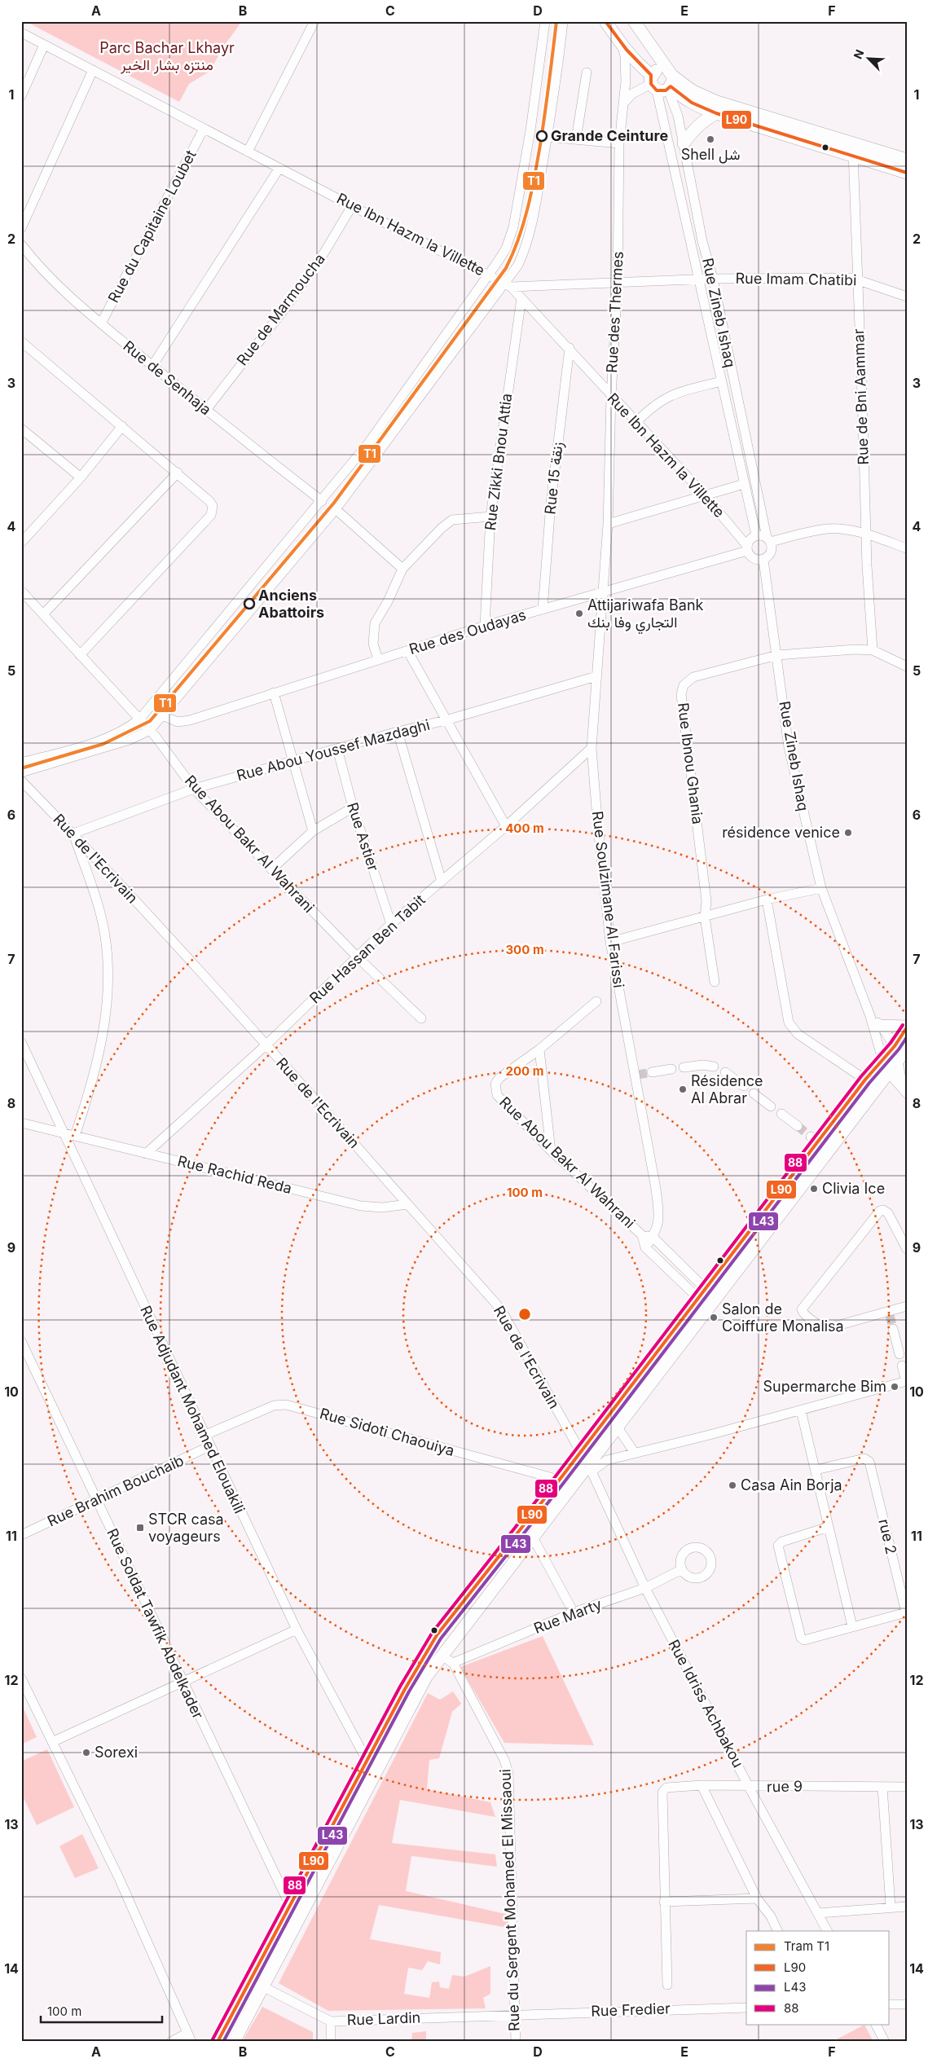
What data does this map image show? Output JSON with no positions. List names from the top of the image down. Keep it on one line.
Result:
{"streets":{"street":["Rue du Capitaine Loubet","Rue Ibn Hazm la Villette","Rue Imam Chatibi","Rue de Marmoucha","Rue des Thermes","Rue Zineb Ishaq","Rue de Senhaja","Rue de Bni Aammar","Rue Zikki Bnou Attia","Rue 15 زنقة","Rue des Oudayas","Rue Abou Youssef Mazdaghi","Rue Ibnou Ghania","Rue Astier","Rue Abou Bakr Al Wahrani","Rue de l'Ecrivain","Rue Soulzimane Al Farissi","Rue Hassan Ben Tabit","Rue Rachid Reda","Rue Adjudant Mohamed Elouakili","Rue Sidoti Chaouiya","Rue Brahim Bouchaib","rue 2","Rue Marty","Rue Soldat Tawfik Abdelkader","Rue Idriss Achbakou","rue 9","Rue du Sergent Mohamed El Missaoui","Rue Fredier","Rue Lardin"]},"crossings":[["Rue du Capitaine Loubet","Rue Ibn Hazm la Villette"],["Rue du Capitaine Loubet","Rue de Senhaja"],["Rue Ibn Hazm la Villette","Rue Imam Chatibi"],["Rue Ibn Hazm la Villette","Rue de Marmoucha"],["Rue Ibn Hazm la Villette","Rue des Thermes"],["Rue Ibn Hazm la Villette","Rue Zineb Ishaq"],["Rue Ibn Hazm la Villette","Rue Zikki Bnou Attia"],["Rue Ibn Hazm la Villette","Rue 15 زنقة"],["Rue Ibn Hazm la Villette","Rue des Oudayas"],["Rue Imam Chatibi","Rue des Thermes"],["Rue Imam Chatibi","Rue Zineb Ishaq"],["Rue Imam Chatibi","Rue de Bni Aammar"],["Rue de Marmoucha","Rue de Senhaja"],["Rue des Thermes","Rue des Oudayas"],["Rue des Thermes","Rue Soulzimane Al Farissi"],["Rue Zineb Ishaq","Rue des Oudayas"],["Rue Zineb Ishaq","Rue Ibnou Ghania"],["Rue de Bni Aammar","Rue Ibnou Ghania"],["Rue Zikki Bnou Attia","Rue des Oudayas"],["Rue 15 زنقة","Rue des Oudayas"],["Rue des Oudayas","Rue Soulzimane Al Farissi"],["Rue Abou Youssef Mazdaghi","Rue Astier"],["Rue Abou Youssef Mazdaghi","Rue Abou Bakr Al Wahrani"],["Rue Abou Youssef Mazdaghi","Rue de l'Ecrivain"],["Rue Abou Youssef Mazdaghi","Rue Soulzimane Al Farissi"],["Rue Astier","Rue Hassan Ben Tabit"],["Rue Abou Bakr Al Wahrani","Rue Soulzimane Al Farissi"],["Rue Abou Bakr Al Wahrani","Rue Hassan Ben Tabit"],["Rue de l'Ecrivain","Rue Hassan Ben Tabit"],["Rue de l'Ecrivain","Rue Rachid Reda"],["Rue de l'Ecrivain","Rue Idriss Achbakou"],["Rue Soulzimane Al Farissi","Rue Hassan Ben Tabit"],["Rue Hassan Ben Tabit","Rue Rachid Reda"],["Rue Rachid Reda","Rue Adjudant Mohamed Elouakili"],["Rue Adjudant Mohamed Elouakili","Rue Sidoti Chaouiya"],["Rue Adjudant Mohamed Elouakili","Rue Brahim Bouchaib"],["Rue Brahim Bouchaib","Rue Soldat Tawfik Abdelkader"],["Rue Marty","Rue Idriss Achbakou"],["Rue Marty","Rue du Sergent Mohamed El Missaoui"],["Rue Idriss Achbakou","rue 9"],["Rue du Sergent Mohamed El Missaoui","Rue Fredier"],["Rue du Sergent Mohamed El Missaoui","Rue Lardin"],["Rue Fredier","Rue Lardin"]],"parks":["Parc Bachar Lkhayr منتزه بشار الخير"],"places":{"other":["Grande Ceinture","Shell شل","Anciens Abattoirs","Attijariwafa Bank التجاري وفا بنك","résidence venice","Résidence Al Abrar","Clivia Ice","Salon de Coiffure Monalisa","Supermarche Bim","Casa Ain Borja","Sorexi"],"transit":["STCR casa voyageurs"]},"lines":["tram line T1","transit line L90","transit line 88","transit line L43"],"legend":["Tram T1","L90","L43","88"],"scale_bar":"100 m","north":"top left","grid":{"columns":["A","B","C","D","E","F"],"rows":["1","2","3","4","5","6","7","8","9","10","11","12","13","14"]},"rings":["400 m","300 m","200 m","100 m"]}
